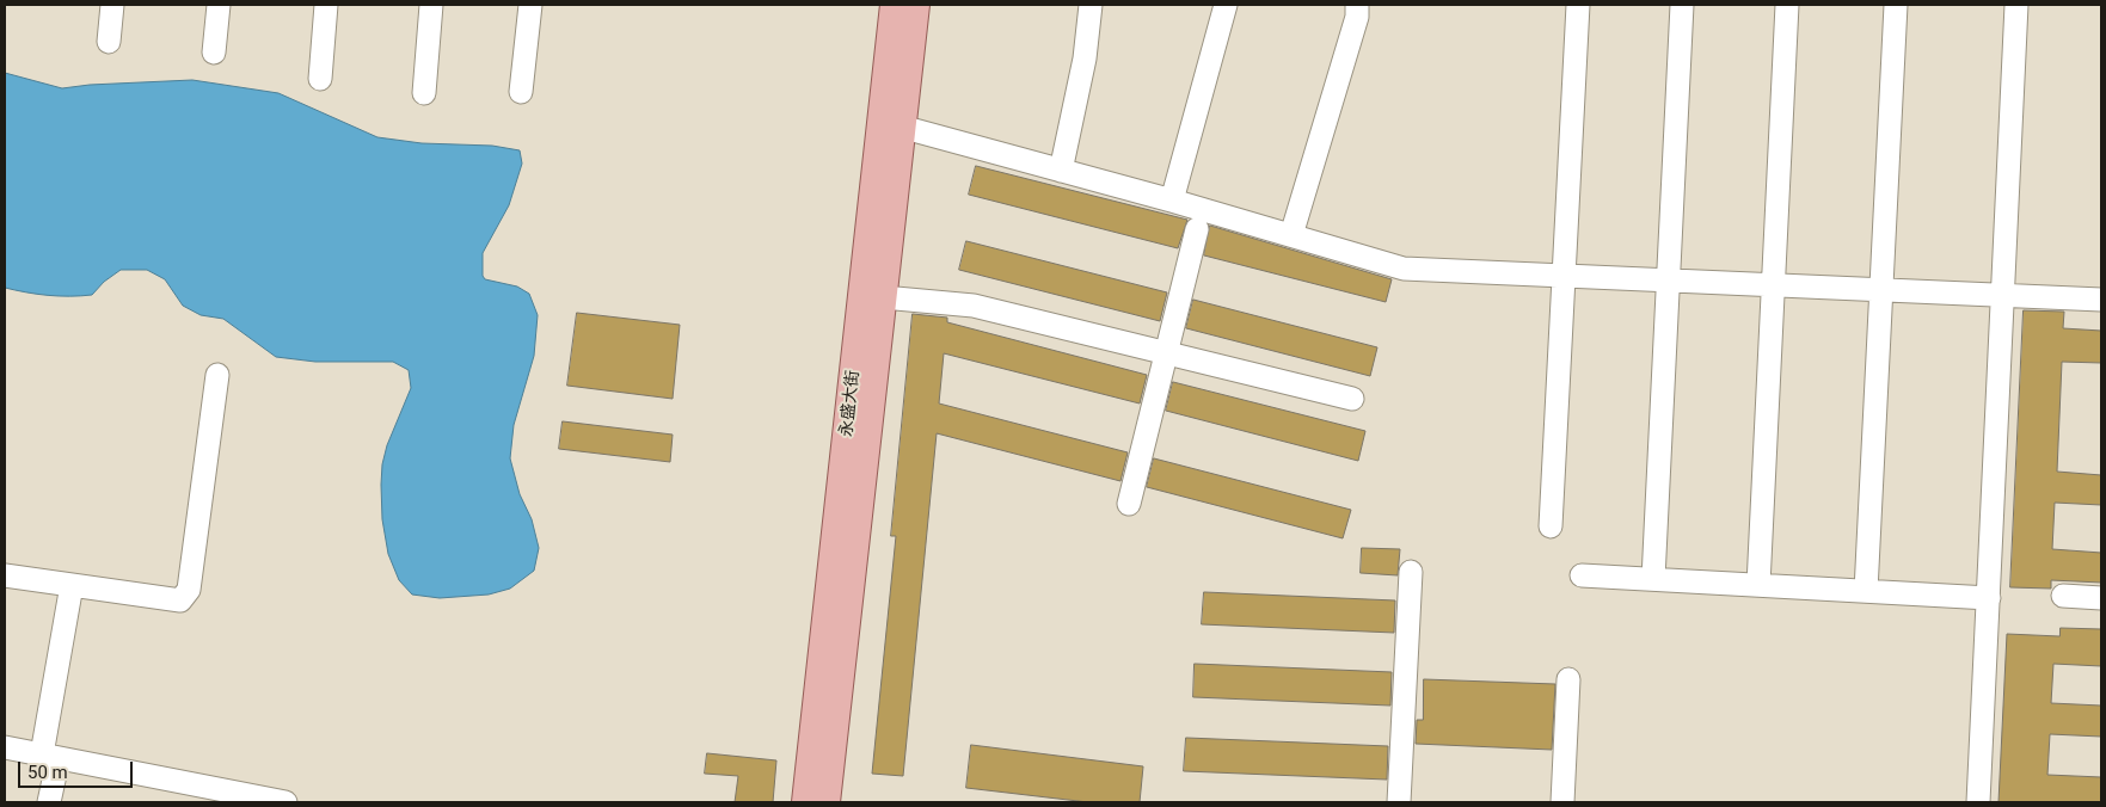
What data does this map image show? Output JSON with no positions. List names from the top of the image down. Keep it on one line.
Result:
{"streets":{"main road":["永盛大街"]},"scale_bar":"50 m"}
